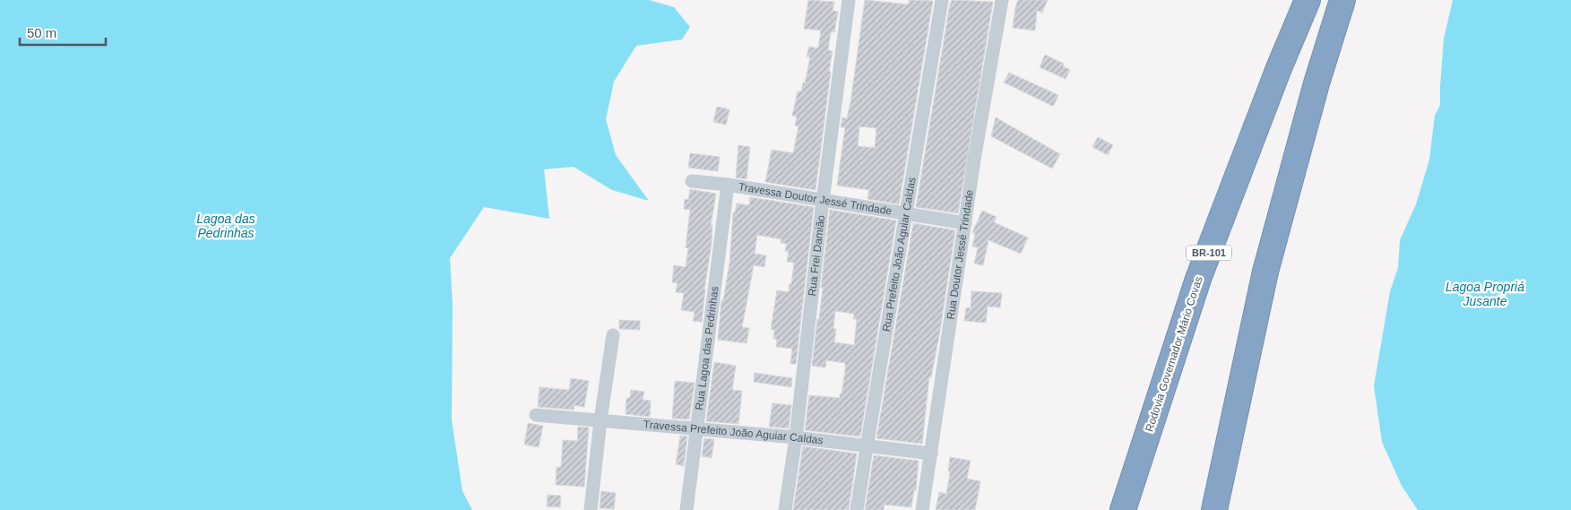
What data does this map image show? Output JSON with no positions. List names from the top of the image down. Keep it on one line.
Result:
{"streets":{"highway":["BR-101","Rodovia Governador Mário Covas"],"street":["Travessa Doutor Jessé Trindade","Rua Frei Damião","Rua Prefeito João Aguiar Caldas","Rua Doutor Jessé Trindade","Rua Lagoa das Pedrinhas","Travessa Prefeito João Aguiar Caldas"]},"crossings":[["Travessa Doutor Jessé Trindade","Rua Frei Damião"],["Travessa Doutor Jessé Trindade","Rua Prefeito João Aguiar Caldas"],["Travessa Doutor Jessé Trindade","Rua Doutor Jessé Trindade"],["Travessa Doutor Jessé Trindade","Rua Lagoa das Pedrinhas"],["Rua Frei Damião","Travessa Prefeito João Aguiar Caldas"],["Rua Prefeito João Aguiar Caldas","Travessa Prefeito João Aguiar Caldas"],["Rua Doutor Jessé Trindade","Travessa Prefeito João Aguiar Caldas"],["Rua Lagoa das Pedrinhas","Travessa Prefeito João Aguiar Caldas"]],"water":["Lagoa das Pedrinhas","Lagoa Propriá Jusante"],"scale_bar":"50 m"}
